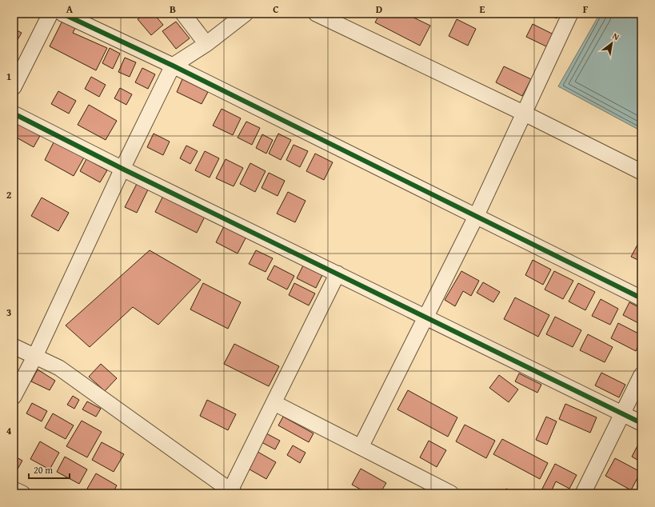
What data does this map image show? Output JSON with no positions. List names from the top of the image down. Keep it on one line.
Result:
{"scale_bar":"20 m","north":"top right","grid":{"columns":["A","B","C","D","E","F"],"rows":["1","2","3","4"]}}
